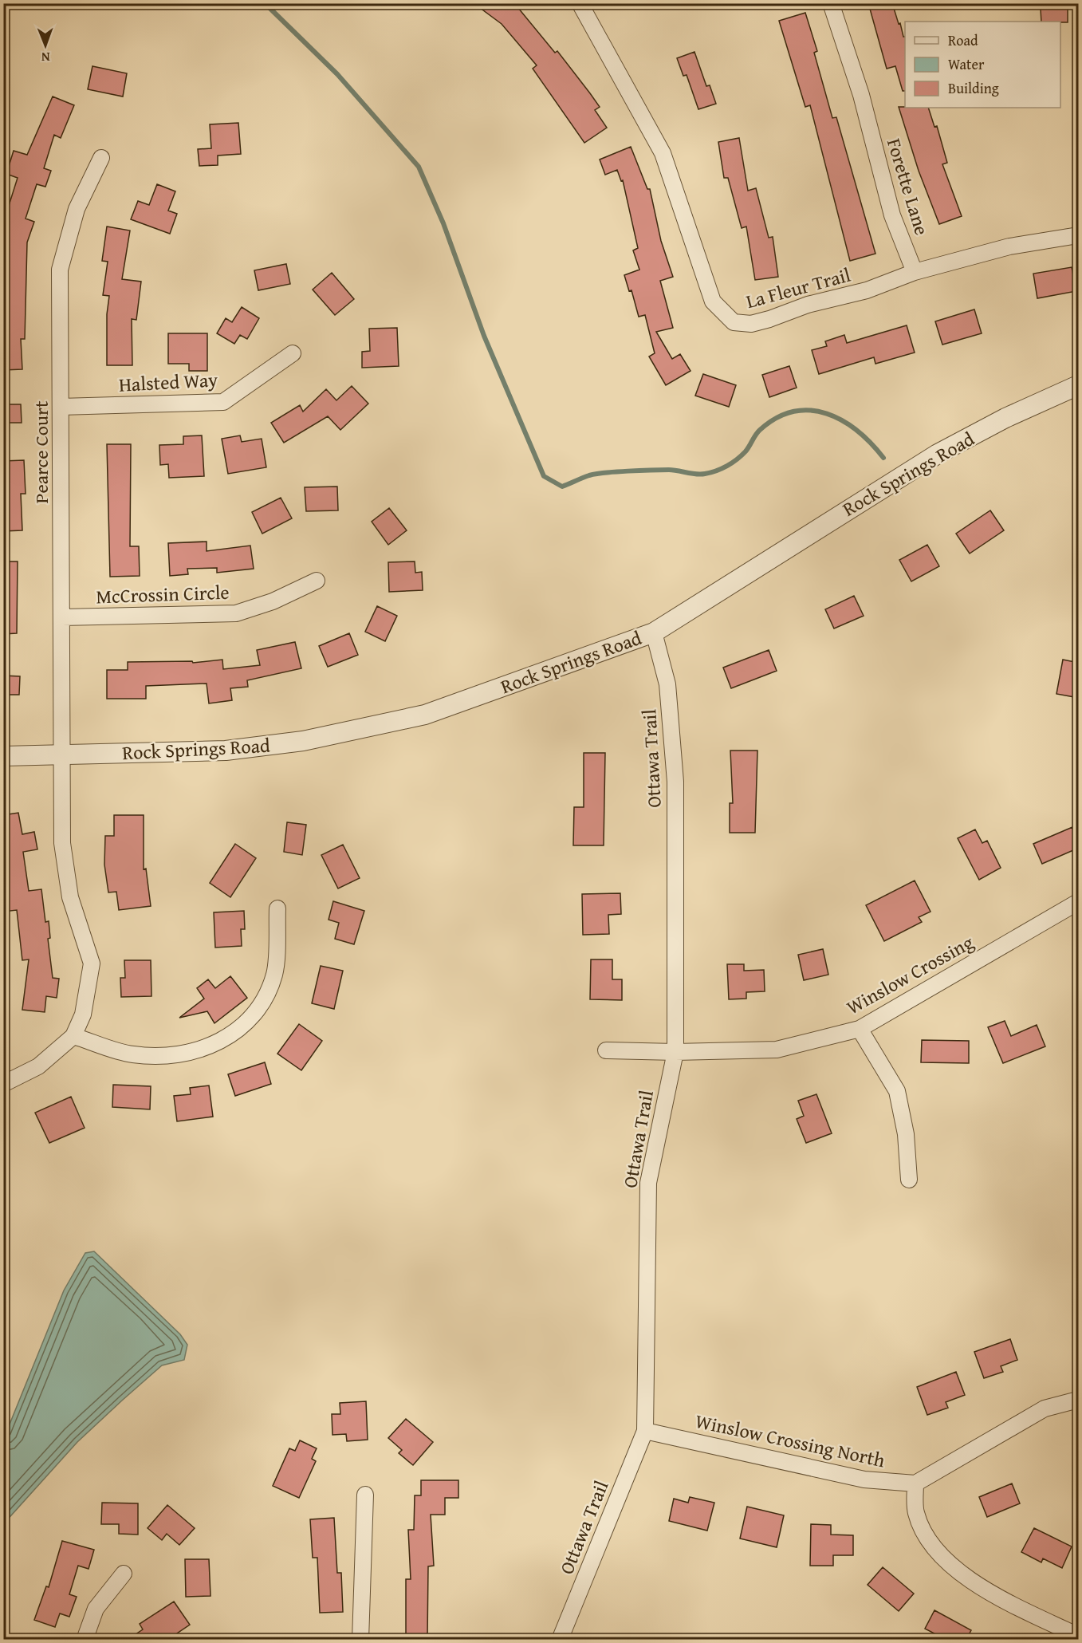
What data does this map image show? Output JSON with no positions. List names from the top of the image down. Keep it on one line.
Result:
{"streets":{"street":["Forette Lane","La Fleur Trail","Halsted Way","Pearce Court","Rock Springs Road","McCrossin Circle","Ottawa Trail","Winslow Crossing","Winslow Crossing North"]},"crossings":[["Forette Lane","La Fleur Trail"],["Halsted Way","Pearce Court"],["Pearce Court","Rock Springs Road"],["Pearce Court","McCrossin Circle"],["Rock Springs Road","Ottawa Trail"],["Ottawa Trail","Winslow Crossing"],["Ottawa Trail","Winslow Crossing North"]],"legend":["Road","Water","Building"],"north":"bottom"}
